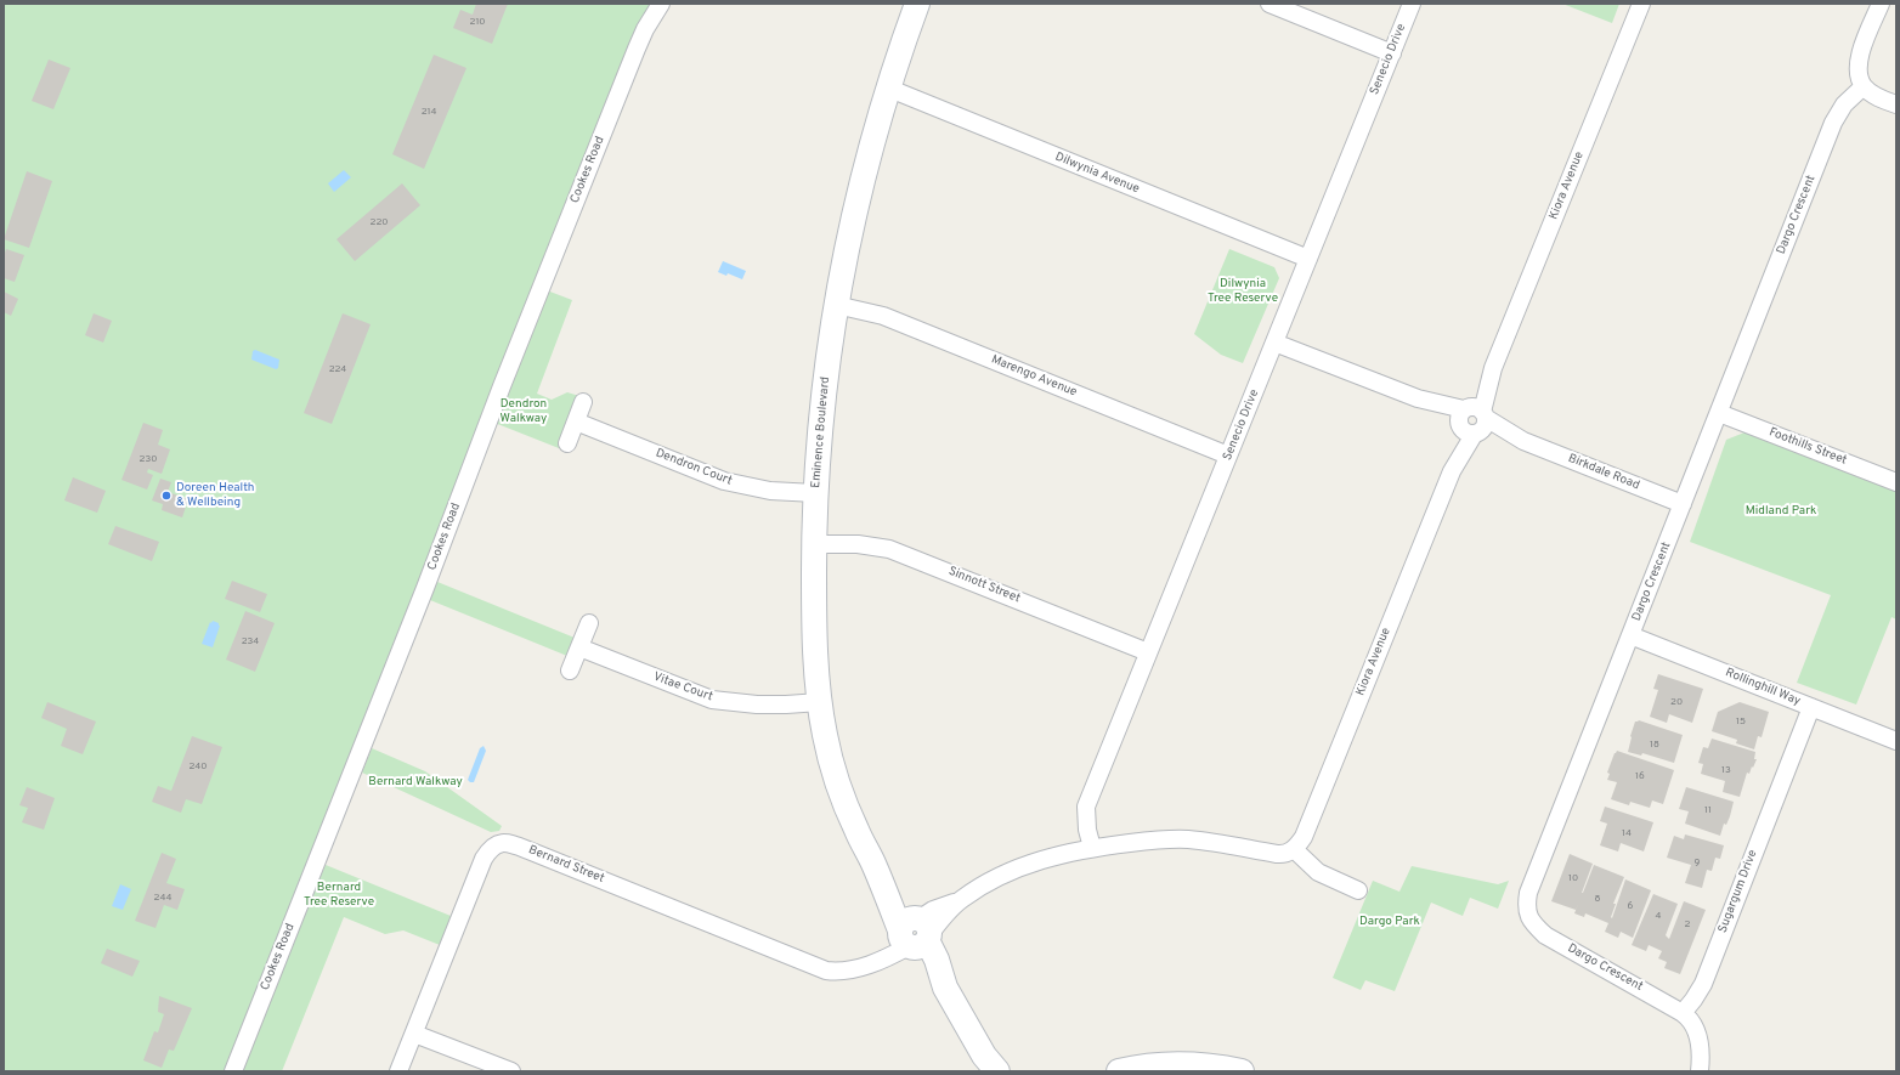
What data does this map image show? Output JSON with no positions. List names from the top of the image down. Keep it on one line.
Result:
{"streets":{"street":["Senecio Drive","Cookes Road","Dilwynia Avenue","Kiora Avenue","Dargo Crescent","Marengo Avenue","Eminence Boulevard","Foothills Street","Dendron Court","Birkdale Road","Sinnott Street","Vitae Court","Rollinghill Way","Bernard Street","Sugargum Drive"]},"crossings":[["Senecio Drive","Dilwynia Avenue"],["Senecio Drive","Marengo Avenue"],["Senecio Drive","Birkdale Road"],["Senecio Drive","Sinnott Street"],["Dilwynia Avenue","Eminence Boulevard"],["Kiora Avenue","Birkdale Road"],["Dargo Crescent","Foothills Street"],["Dargo Crescent","Birkdale Road"],["Dargo Crescent","Rollinghill Way"],["Dargo Crescent","Sugargum Drive"],["Marengo Avenue","Eminence Boulevard"],["Eminence Boulevard","Dendron Court"],["Eminence Boulevard","Sinnott Street"],["Eminence Boulevard","Vitae Court"],["Eminence Boulevard","Bernard Street"],["Rollinghill Way","Sugargum Drive"]],"parks":["Dilwynia Tree Reserve","Dendron Walkway","Midland Park","Bernard Walkway","Bernard Tree Reserve","Dargo Park"],"places":["Doreen Health & Wellbeing"],"house_numbers":["210","214","220","224","230","234","20","15","18","240","13","16","11","14","9","10","244","8","6","4","2"]}
